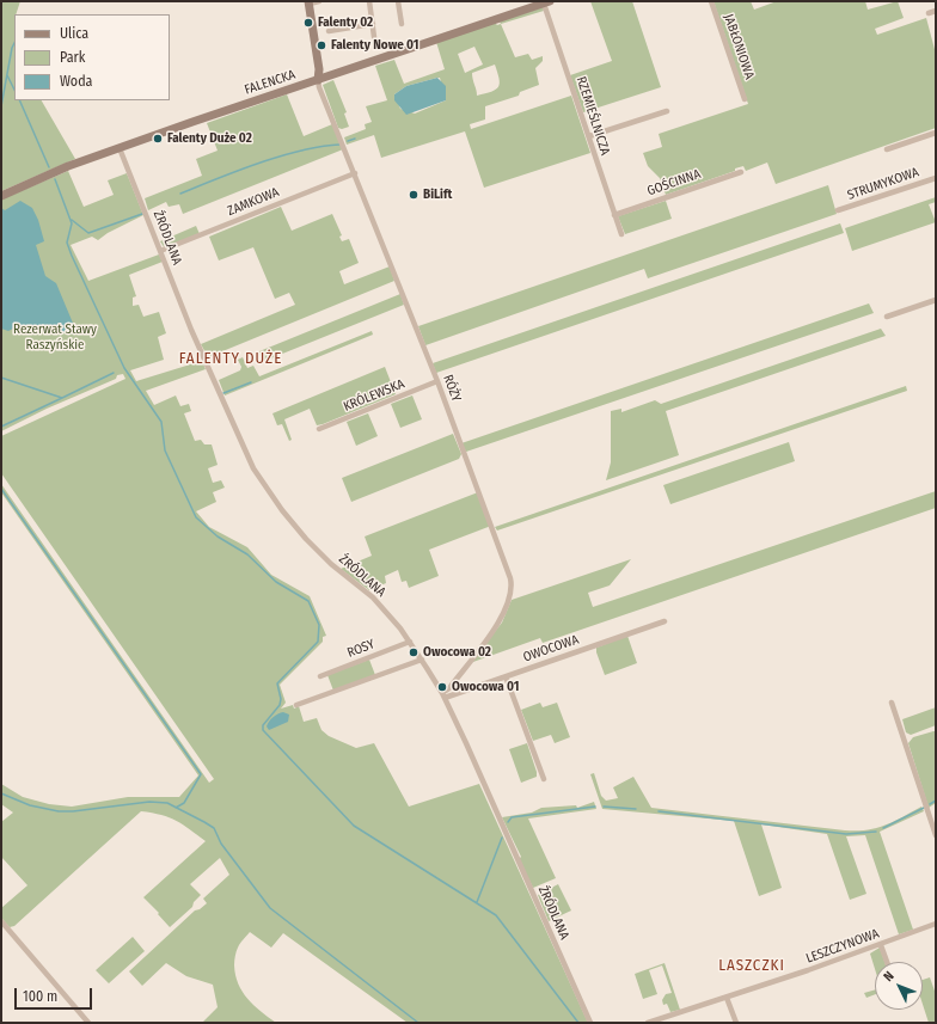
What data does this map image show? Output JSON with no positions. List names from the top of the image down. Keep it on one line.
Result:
{"streets":{"street":["JABŁONIOWA","FALENCKA","RZEMIEŚLNICZA","GOŚCINNA","STRUMYKOWA","ZAMKOWA","ŹRÓDLANA","RÓŻY","KRÓLEWSKA","ROSY","OWOCOWA","LESZCZYNOWA"]},"crossings":[["FALENCKA","RZEMIEŚLNICZA"],["FALENCKA","ŹRÓDLANA"],["FALENCKA","RÓŻY"],["RZEMIEŚLNICZA","GOŚCINNA"],["ZAMKOWA","ŹRÓDLANA"],["ZAMKOWA","RÓŻY"],["ŹRÓDLANA","RÓŻY"],["ŹRÓDLANA","ROSY"],["ŹRÓDLANA","OWOCOWA"],["RÓŻY","KRÓLEWSKA"],["RÓŻY","OWOCOWA"]],"districts":["FALENTY DUŻE","LASZCZKI"],"parks":["Rezerwat Stawy Raszyńskie"],"places":["Falenty 02","Falenty Nowe 01","Falenty Duże 02","BiLift","Owocowa 02","Owocowa 01"],"legend":["Ulica","Park","Woda"],"scale_bar":"100 m","north":"top left"}
